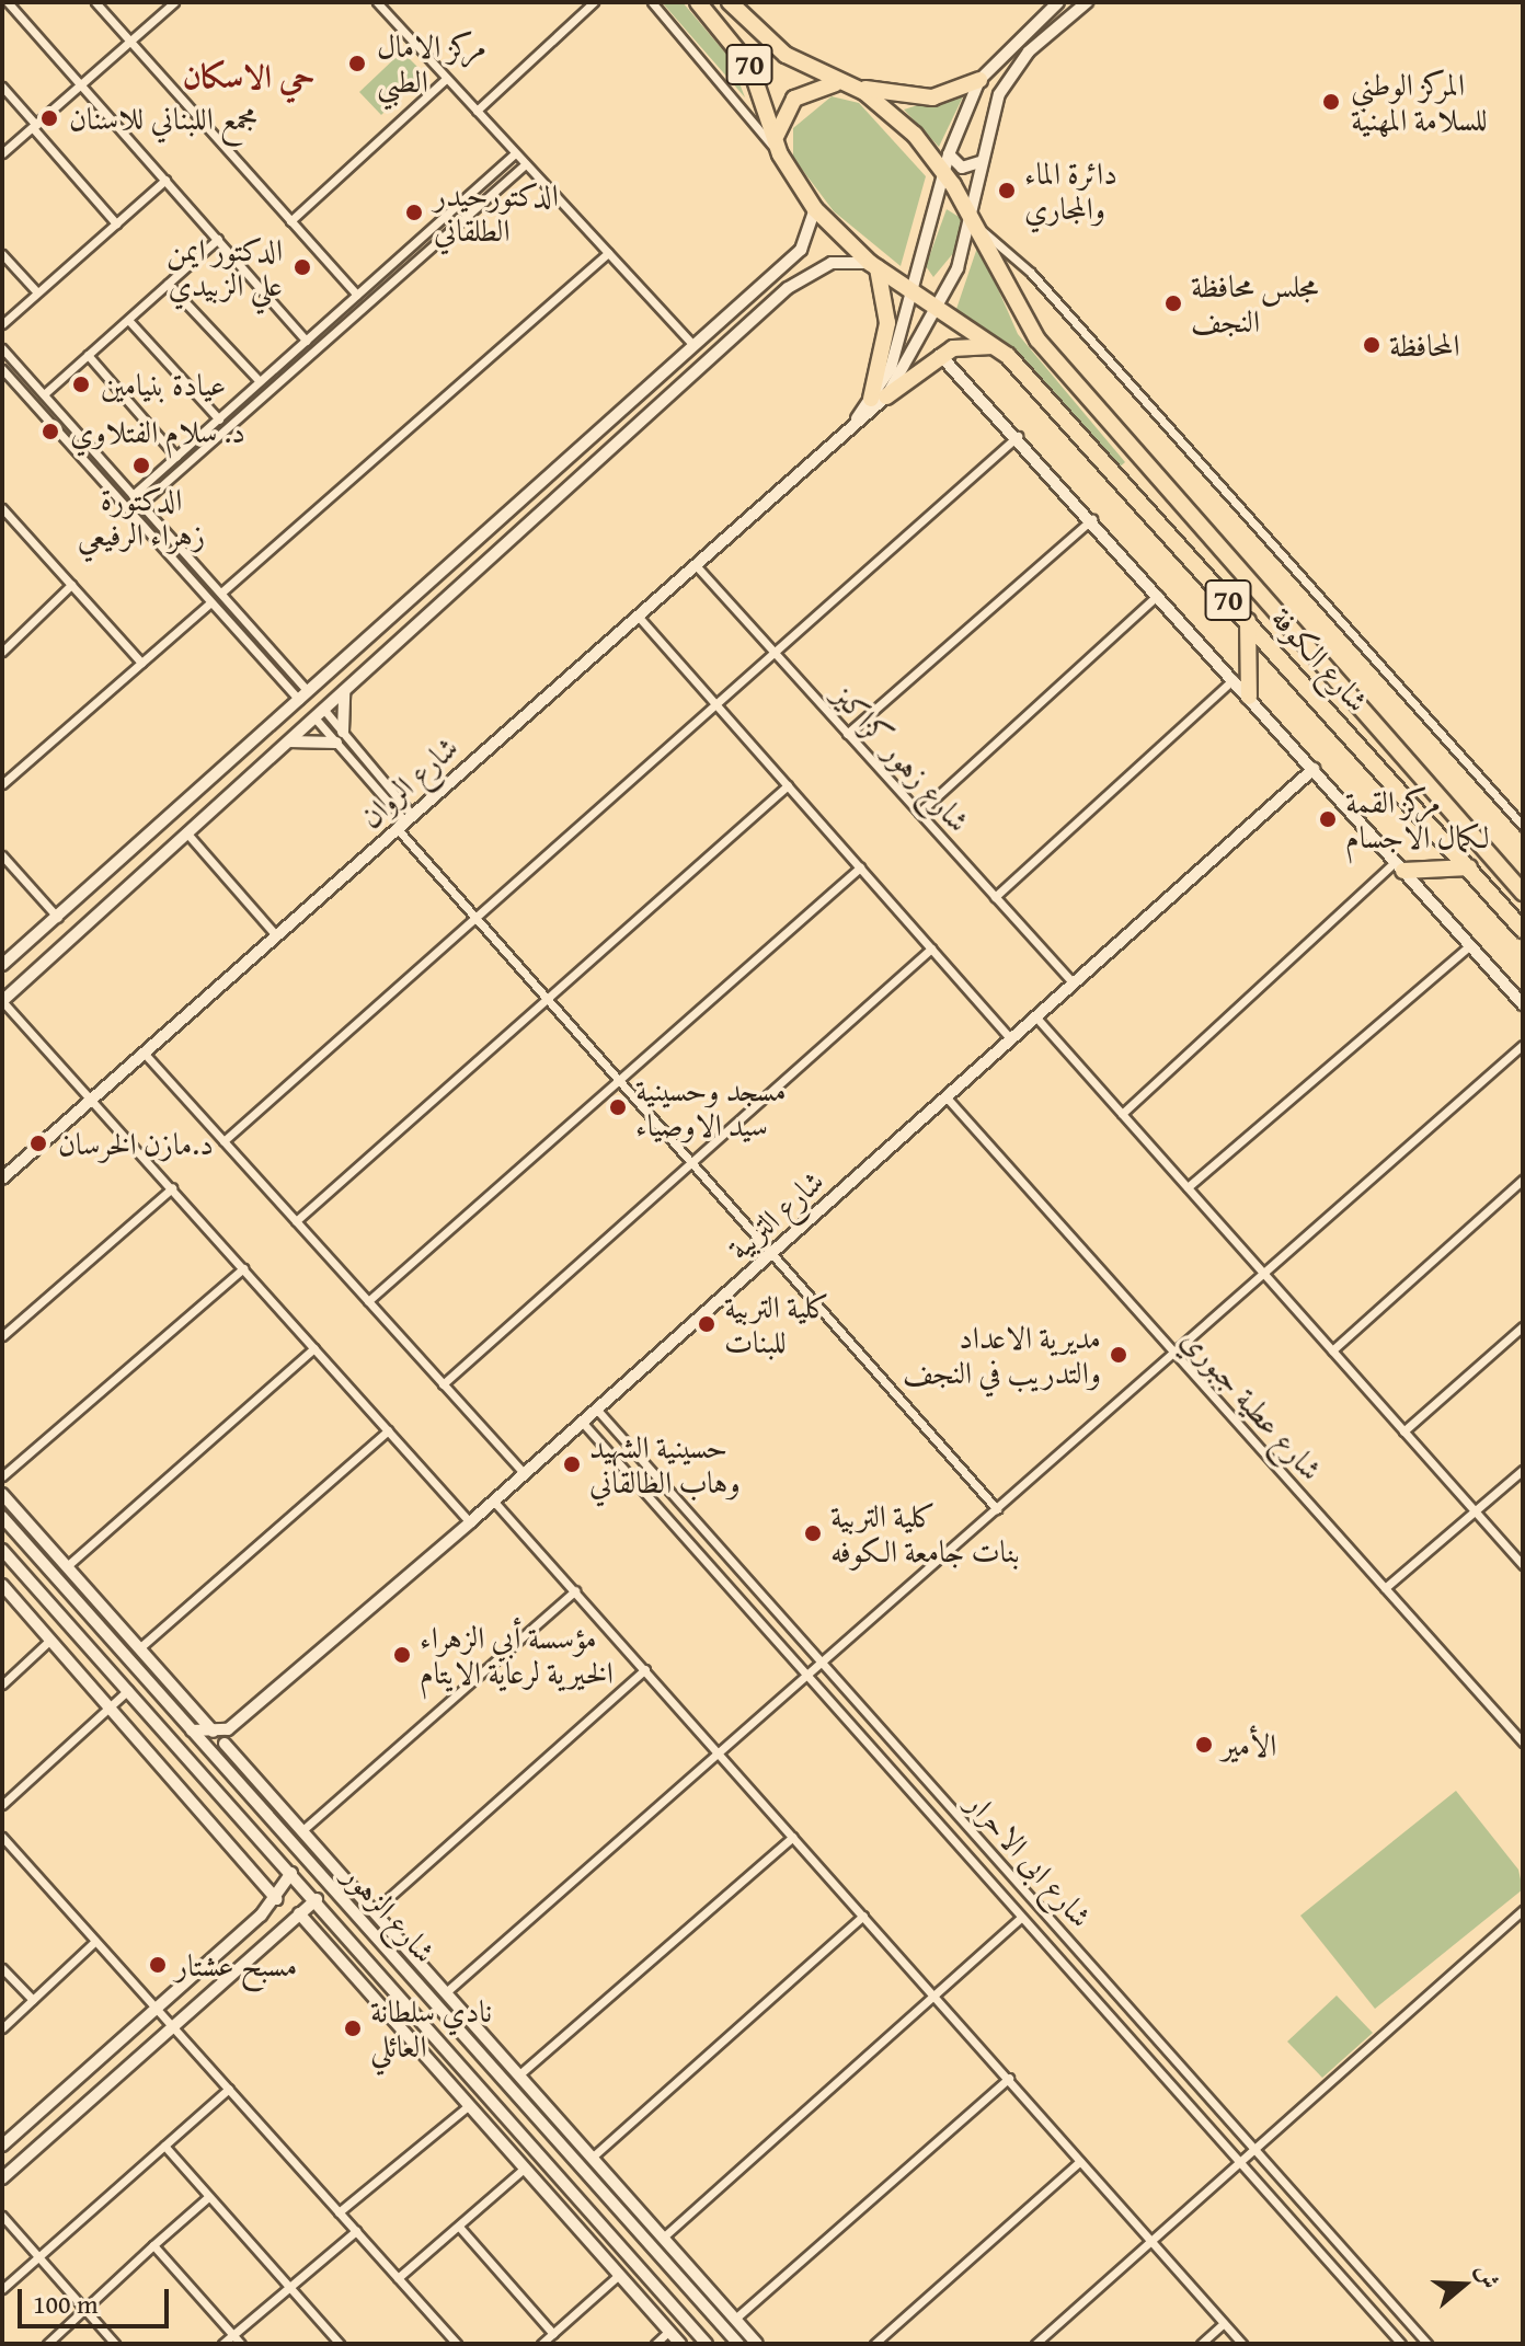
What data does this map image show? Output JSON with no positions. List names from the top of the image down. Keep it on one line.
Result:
{"streets":{"highway":["70","شارع الكوفة"],"main road":["شارع الروان","شارع التربية","شارع الزهور"],"street":["شارع زهور كزاكيز","شارع عطية جبوري","شارع ابی الاحرار"]},"crossings":[["70","شارع الكوفة"],["70","شارع الروان"],["شارع الكوفة","شارع الروان"],["شارع زهور كزاكيز","شارع الروان"],["شارع زهور كزاكيز","شارع التربية"],["شارع التربية","شارع عطية جبوري"],["شارع التربية","شارع ابی الاحرار"]],"districts":["حي الاسكان"],"places":["مركز الامال الطبي","المركز الوطني للسلامة المهنية","مجمع اللبناني للاسنان","دائرة الماء والمجاري","الدكتورحيدر الطلقاني","الدكتور ايمن علي الزبيدي","مجلس محافظة النجف","المحافظة","عيادة بنيامين","د. سلام الفتلاوي","الدكتورة زهراء الرفيعي","مركز القمة لكمال الاجسام","مسجد وحسينية سيد الاوصياء","د.مازن الخرسان","كلية التربية للبنات","مديرية الاعداد والتدريب في النجف","حسينية الشهيد وهاب الطالقاني","كلية التربية بنات جامعة الكوفه","مؤسسة أبي الزهراء الخيرية لرعاية الايتام","الأمير","مسبح عشتار","نادي سلطانة العائلي"],"scale_bar":"100 m","north":"right"}
